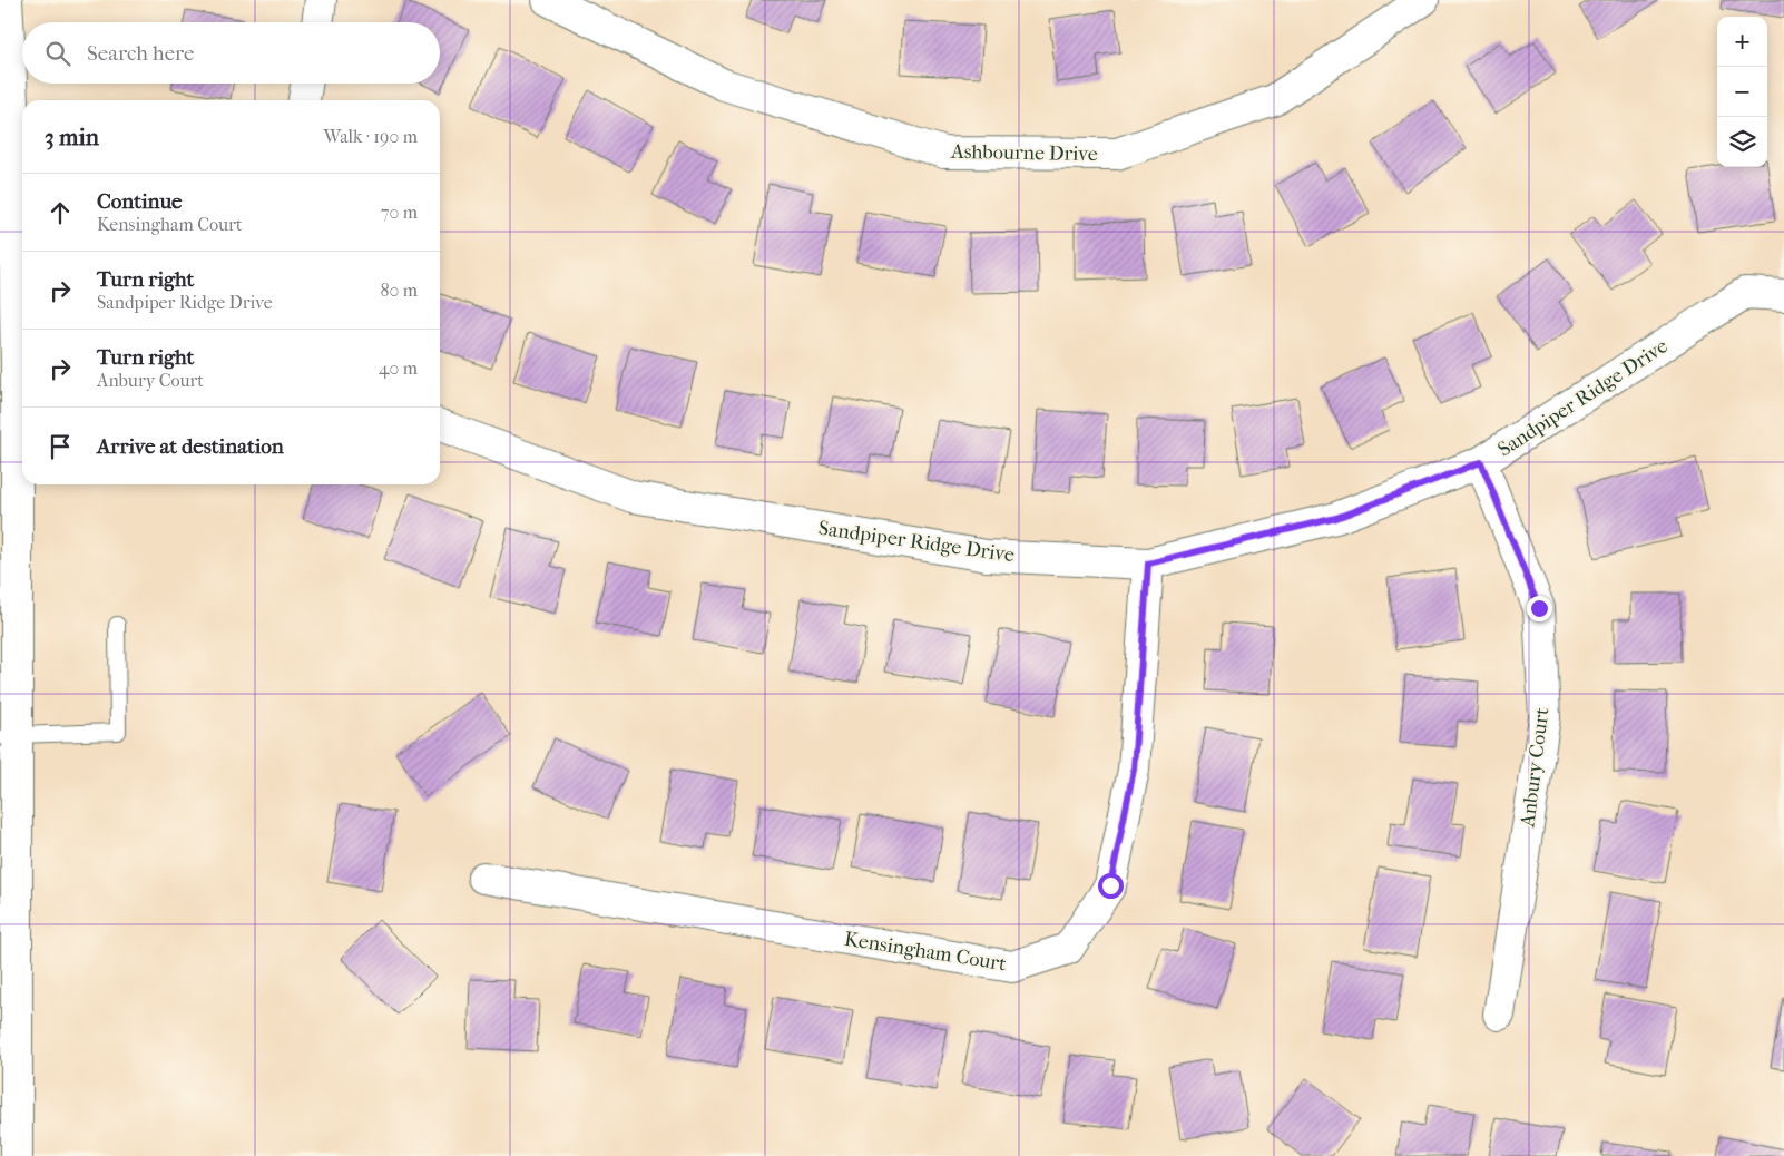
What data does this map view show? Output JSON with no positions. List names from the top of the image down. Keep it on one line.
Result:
{"streets":{"main road":["Ashbourne Drive","Sandpiper Ridge Drive","Anbury Court","Kensingham Court"]},"crossings":[["Sandpiper Ridge Drive","Anbury Court"],["Sandpiper Ridge Drive","Kensingham Court"]],"page":{"map_buttons":["+","−"],"search":"Search here","heading":["3 min","Walk · 190 m"],"list":[["Continue","Kensingham Court","70 m"],["Turn right","Sandpiper Ridge Drive","80 m"],["Turn right","Anbury Court","40 m"],"Arrive at destination"]}}
